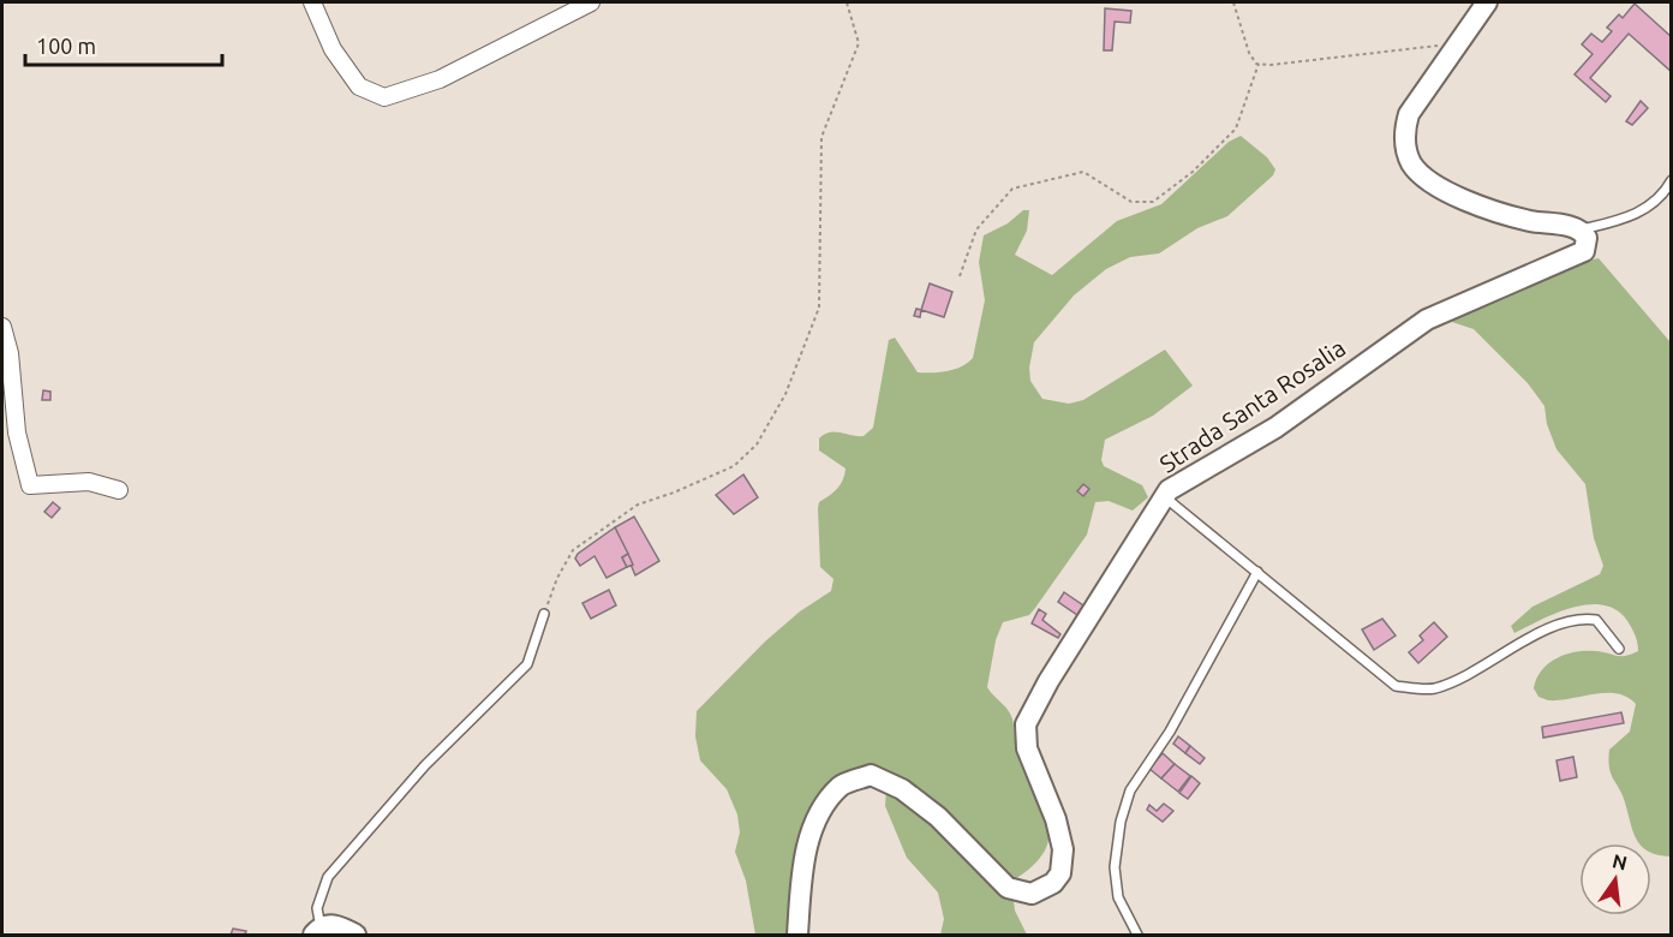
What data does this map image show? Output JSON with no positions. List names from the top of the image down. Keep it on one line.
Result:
{"streets":{"street":["Strada Santa Rosalia"]},"scale_bar":"100 m","north":"top"}
